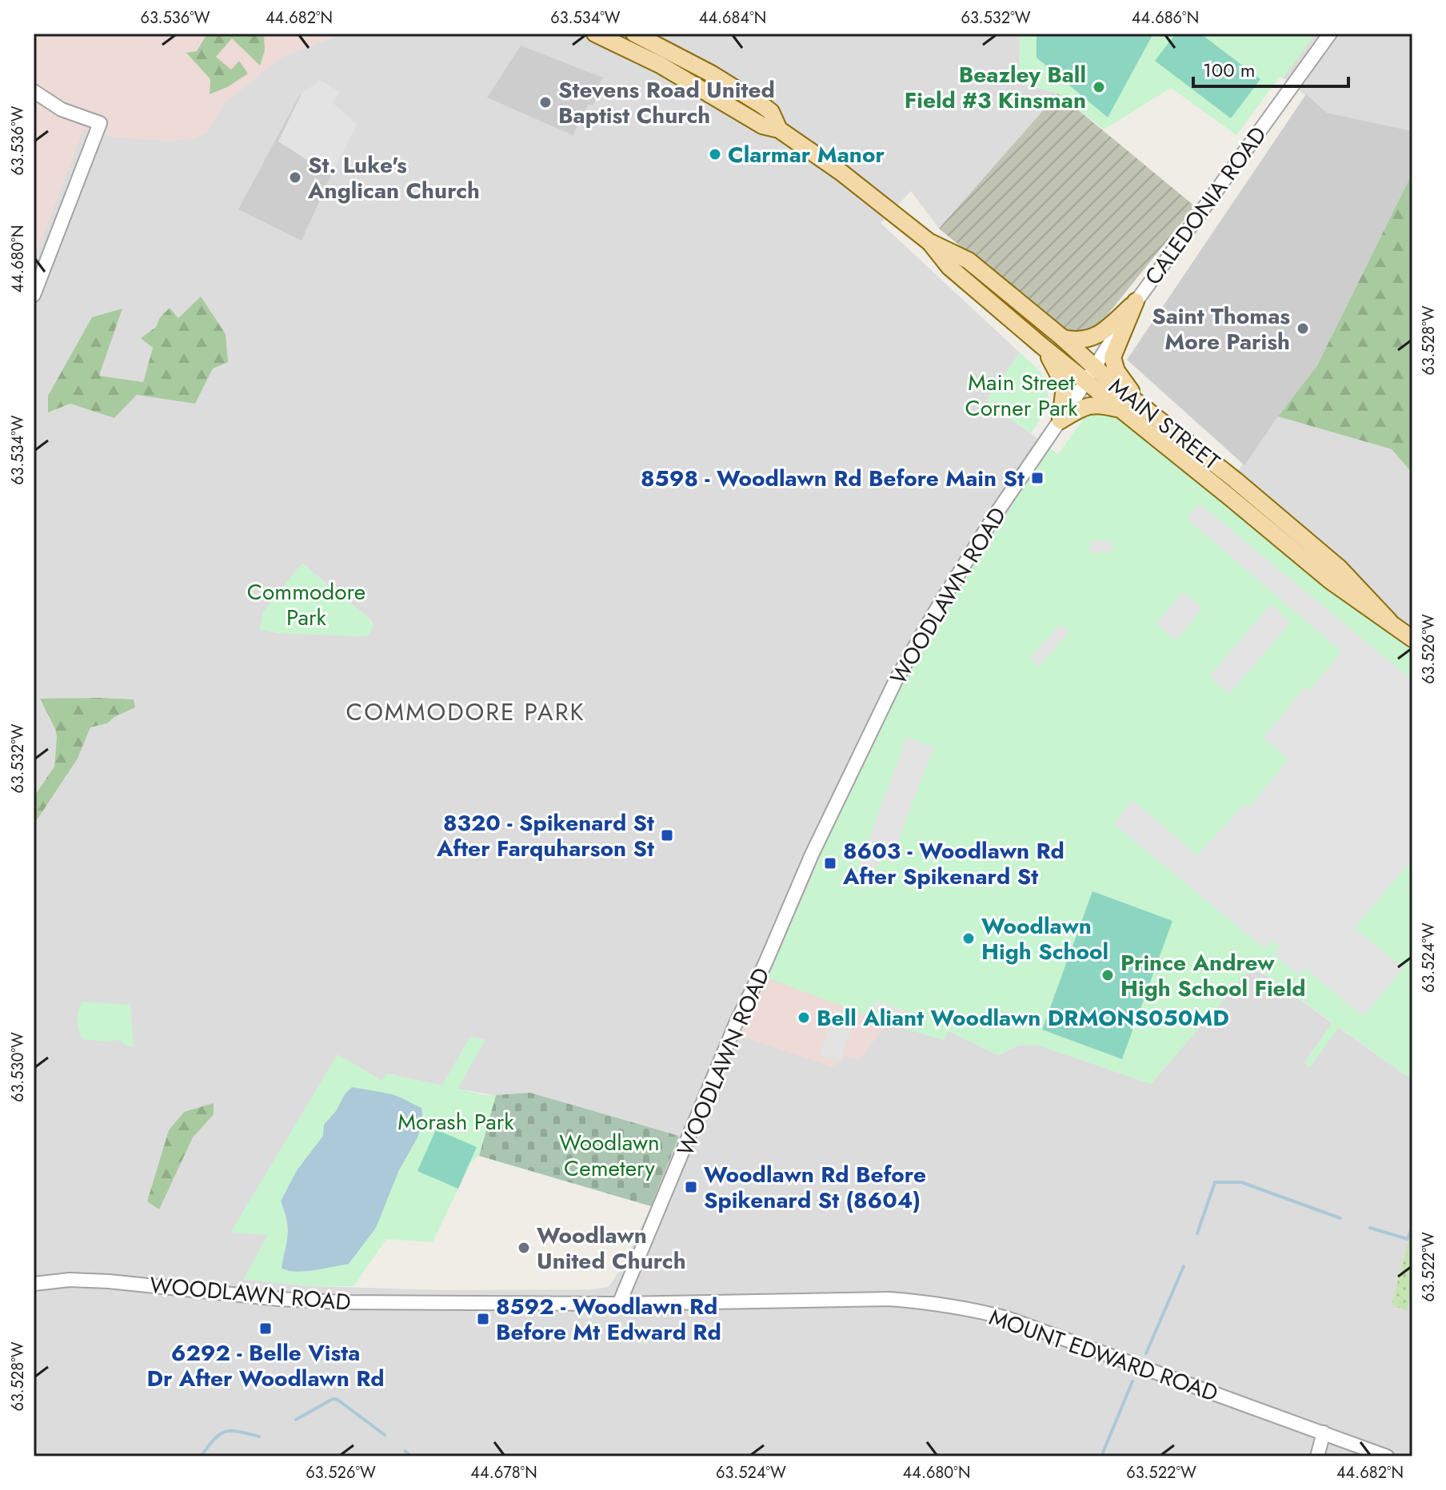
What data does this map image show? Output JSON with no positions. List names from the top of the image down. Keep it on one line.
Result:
{"streets":{"main road":["MAIN STREET"],"street":["CALEDONIA ROAD","WOODLAWN ROAD","MOUNT EDWARD ROAD"]},"crossings":[["CALEDONIA ROAD","MAIN STREET"],["CALEDONIA ROAD","WOODLAWN ROAD"],["MAIN STREET","WOODLAWN ROAD"],["WOODLAWN ROAD","MOUNT EDWARD ROAD"]],"districts":["COMMODORE PARK"],"parks":["Main Street Corner Park","Commodore Park","Morash Park","Woodlawn Cemetery"],"places":{"other":["Beazley Ball Field #3 Kinsman","Stevens Road United Baptist Church","Clarmar Manor","St. Luke's Anglican Church","Saint Thomas More Parish","Woodlawn High School","Prince Andrew High School Field","Bell Aliant Woodlawn DRMONS050MD","Woodlawn United Church"],"transit":["8598 - Woodlawn Rd Before Main St","8320 - Spikenard St After Farquharson St","8603 - Woodlawn Rd After Spikenard St","Woodlawn Rd Before Spikenard St (8604)","8592 - Woodlawn Rd Before Mt Edward Rd","6292 - Belle Vista Dr After Woodlawn Rd"]},"scale_bar":"100 m","coordinates":["63.536°W","44.682°N","63.534°W","44.684°N","63.532°W","44.686°N","44.680°N","63.528°W","63.526°W","63.524°W","63.530°W","63.522°W","44.678°N"]}
